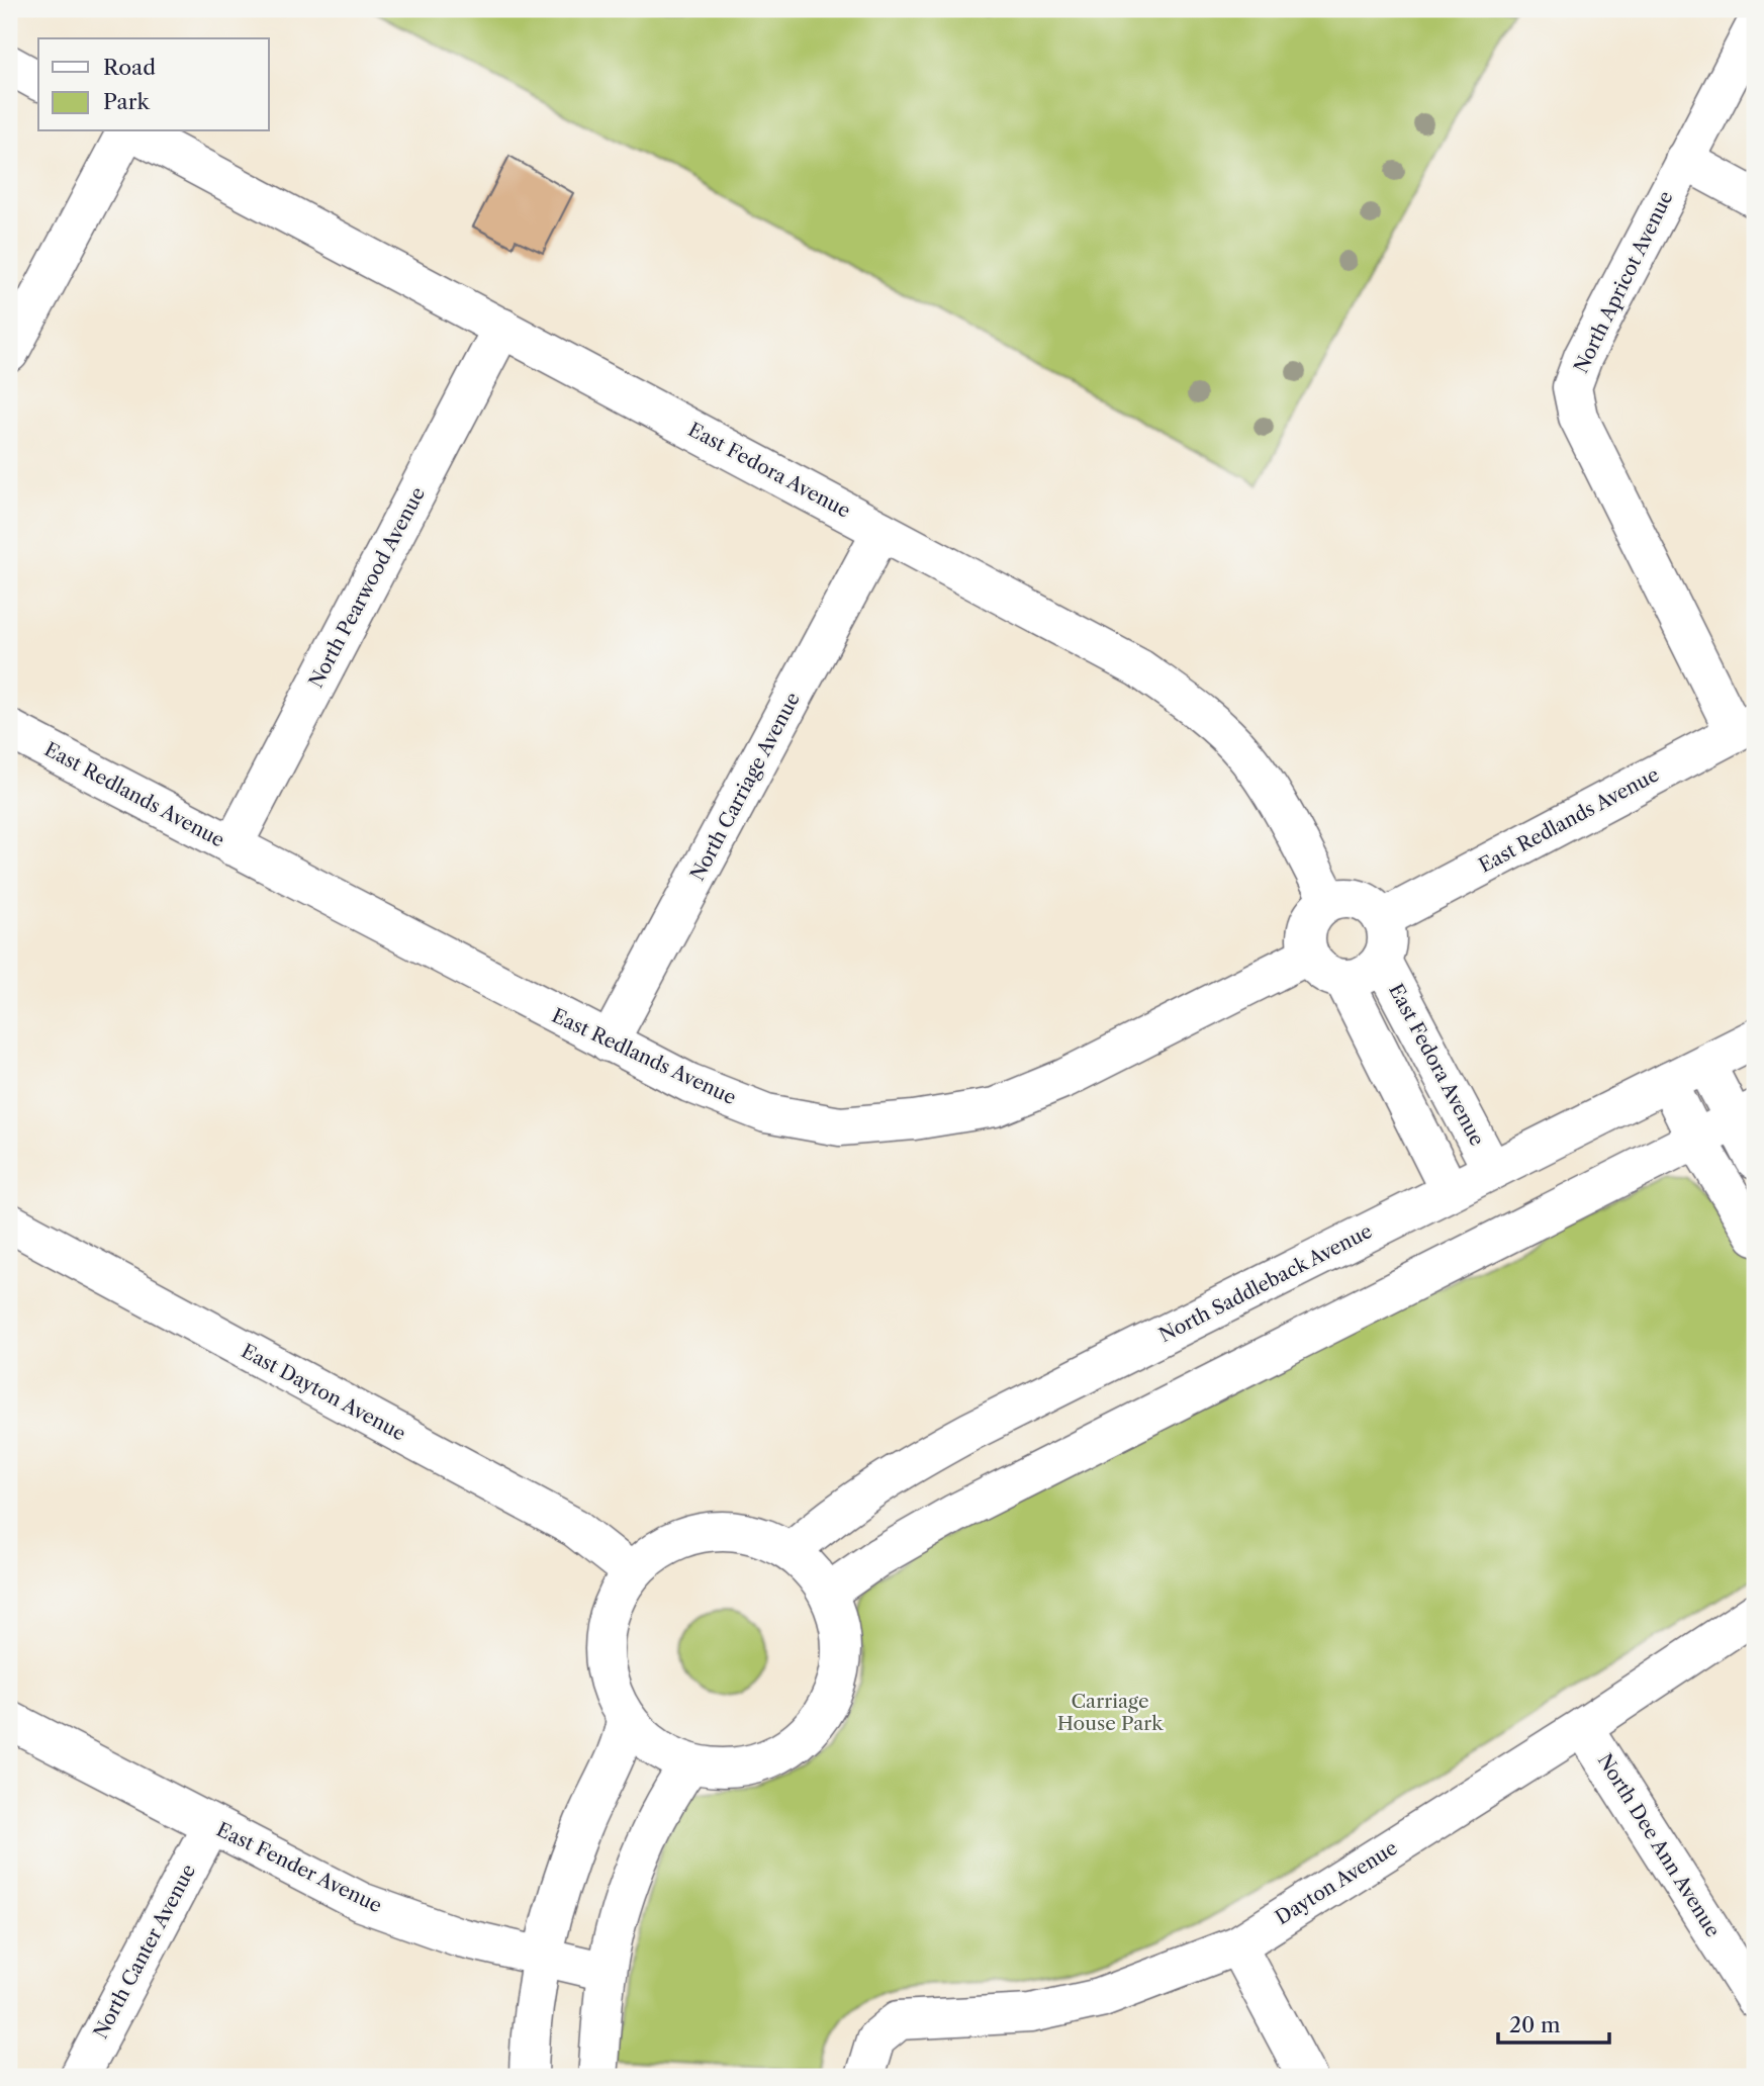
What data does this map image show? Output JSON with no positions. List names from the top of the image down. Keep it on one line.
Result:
{"streets":{"street":["North Apricot Avenue","East Fedora Avenue","North Pearwood Avenue","North Carriage Avenue","East Redlands Avenue","North Saddleback Avenue","East Dayton Avenue","North Dee Ann Avenue","East Fender Avenue","Dayton Avenue","North Canter Avenue"]},"crossings":[["North Apricot Avenue","East Redlands Avenue"],["East Fedora Avenue","North Pearwood Avenue"],["East Fedora Avenue","North Carriage Avenue"],["East Fedora Avenue","East Redlands Avenue"],["East Fedora Avenue","North Saddleback Avenue"],["North Pearwood Avenue","East Redlands Avenue"],["North Carriage Avenue","East Redlands Avenue"],["North Saddleback Avenue","East Dayton Avenue"],["North Dee Ann Avenue","Dayton Avenue"],["East Fender Avenue","North Canter Avenue"]],"parks":["Carriage House Park"],"legend":["Road","Park"],"scale_bar":"20 m"}
